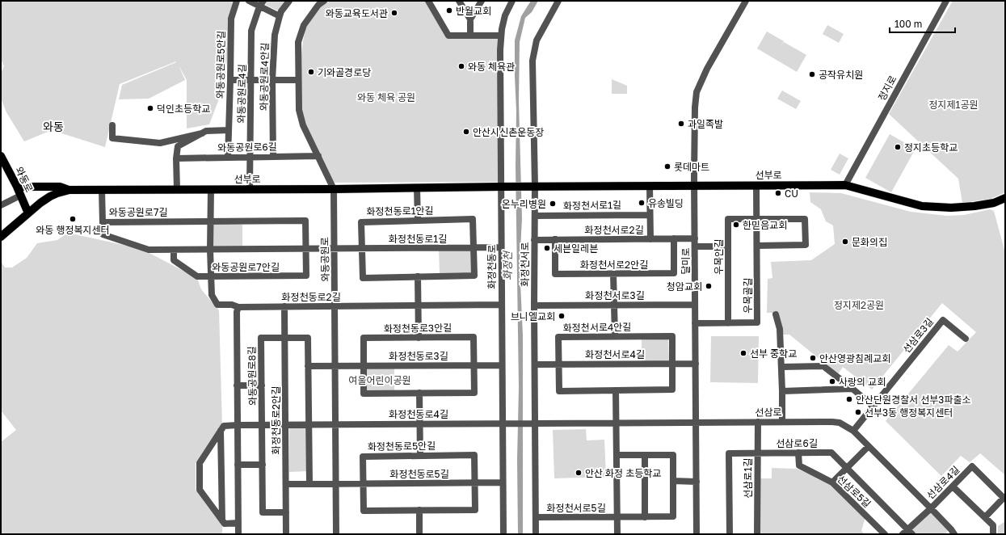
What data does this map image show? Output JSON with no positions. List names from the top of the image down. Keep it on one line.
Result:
{"streets":{"main road":["선부로","와동로"],"street":["와동공원로5안길","와동공원로4안길","정지로","와동공원로4길","와동공원로6길","화정천서로1길","화정천동로1안길","와동공원로7길","화정천서로2길","화정천동로1길","우목안길","와동공원로","달미로","화정천서로","화정천서로2안길","와동공원로7안길","화정천동로","화정천서로3길","우목골길","화정천동로2길","화정천서로4안길","화정천동로3안길","선삼로3길","화정천서로4길","화정천동로3길","와동공원로8길","선삼로","화정천동로4길","화정천동로2안길","선삼로6길","화정천동로5안길","화정천동로5길","선삼로1길","선삼로4길","선삼로5길","화정천서로5길"]},"crossings":[["와동공원로5안길","와동공원로6길"],["와동공원로4안길","와동공원로6길"],["정지로","선부로"],["와동공원로4길","와동공원로6길"],["와동공원로4길","선부로"],["와동공원로6길","와동공원로"],["선부로","와동로"],["선부로","와동공원로"],["선부로","달미로"],["선부로","화정천서로"],["선부로","화정천동로"],["선부로","우목골길"],["화정천서로1길","화정천서로"],["화정천동로1안길","화정천동로1길"],["와동공원로7길","화정천동로1길"],["와동공원로7길","와동공원로"],["와동공원로7길","와동공원로7안길"],["화정천서로2길","달미로"],["화정천서로2길","화정천서로"],["화정천서로2길","화정천서로2안길"],["화정천동로1길","와동공원로"],["화정천동로1길","화정천동로"],["우목안길","우목골길"],["와동공원로","화정천동로2길"],["와동공원로","화정천동로3길"],["와동공원로","화정천동로4길"],["와동공원로","화정천동로5길"],["달미로","화정천서로3길"],["달미로","우목골길"],["달미로","화정천서로4길"],["달미로","선삼로"],["화정천서로","화정천서로3길"],["화정천서로","화정천서로4길"],["화정천서로","선삼로"],["화정천서로","화정천서로5길"],["와동공원로7안길","화정천동로2길"],["화정천동로","화정천동로2길"],["화정천동로","화정천동로3길"],["화정천동로","화정천동로4길"],["화정천동로","화정천동로5길"],["화정천동로2길","화정천동로2안길"],["화정천서로4안길","화정천서로4길"],["화정천서로4안길","화정천서로5길"],["화정천동로3안길","화정천동로3길"],["선삼로3길","선삼로"],["화정천동로3길","와동공원로8길"],["와동공원로8길","화정천동로4길"],["와동공원로8길","화정천동로2안길"],["선삼로","화정천동로4길"],["선삼로","선삼로1길"],["선삼로","선삼로4길"],["선삼로","화정천서로5길"],["화정천동로4길","화정천동로2안길"],["선삼로6길","선삼로1길"],["선삼로6길","선삼로4길"],["선삼로6길","선삼로5길"],["화정천동로5안길","화정천동로5길"]],"districts":["와동"],"water":["화정천"],"parks":["와동 체육 공원","정지제1공원","정지제2공원","여울어린이공원"],"places":["반월교회","와동교육도서관","와동 체육관","기와골경로당","공작유치원","덕인초등학교","과일족발","안산시신촌운동장","정지초등학교","롯데마트","CU","유송빌딩","온누리병원","와동 행정복지센터","한믿음교회","문화의집","세븐일레븐","청암교회","브니엘교회","선부 중학교","안산영광침례교회","사랑의 교회","안산단원경찰서 선부3파출소","선부3동 행정복지센터","안산 화정 초등학교"],"scale_bar":"100 m"}
